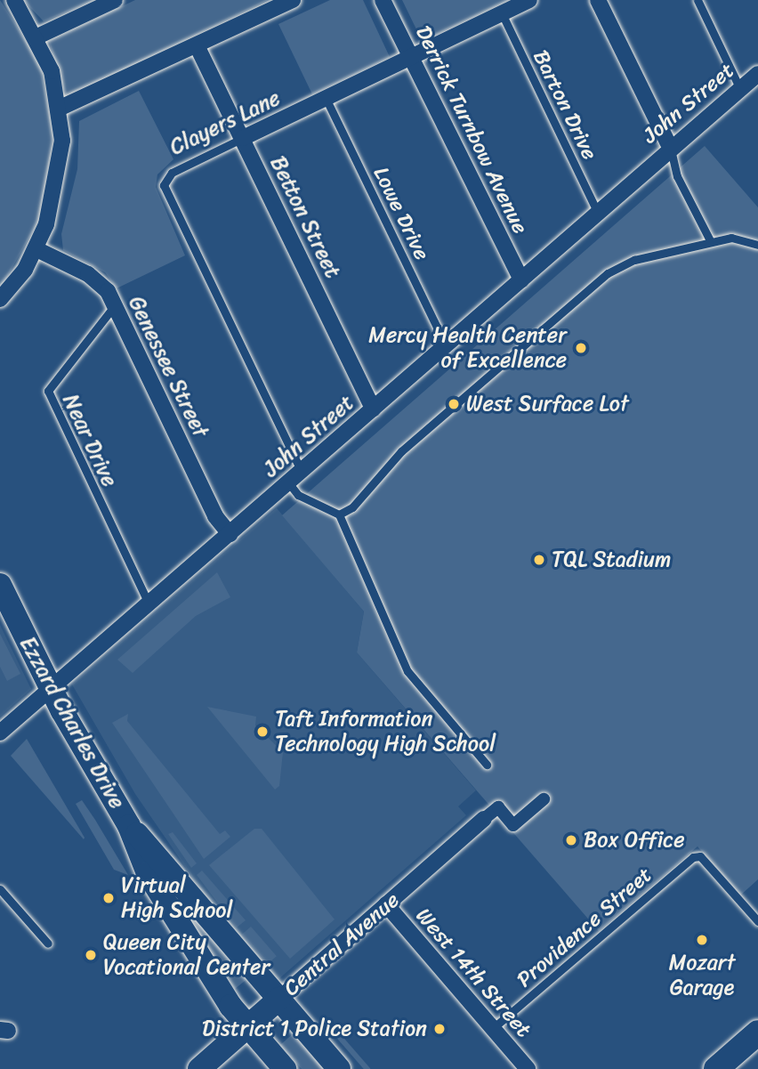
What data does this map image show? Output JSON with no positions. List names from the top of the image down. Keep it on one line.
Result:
{"streets":{"main road":["Ezzard Charles Drive","Central Avenue"],"street":["John Street","Clayers Lane","Derrick Turnbow Avenue","Betton Street","Genessee Street","West 14th Street"],"lane":["Barton Drive","Lowe Drive","Near Drive","Providence Street"]},"crossings":[["John Street","Barton Drive"],["John Street","Clayers Lane"],["John Street","Derrick Turnbow Avenue"],["John Street","Lowe Drive"],["John Street","Betton Street"],["John Street","Genessee Street"],["John Street","Near Drive"],["John Street","Ezzard Charles Drive"],["Barton Drive","Clayers Lane"],["Clayers Lane","Derrick Turnbow Avenue"],["Clayers Lane","Lowe Drive"],["Clayers Lane","Betton Street"],["Genessee Street","Near Drive"],["Ezzard Charles Drive","Central Avenue"],["Providence Street","West 14th Street"],["Central Avenue","West 14th Street"]],"places":["Mercy Health Center of Excellence","West Surface Lot","TQL Stadium","Taft Information Technology High School","Box Office","Virtual High School","Mozart Garage","Queen City Vocational Center","District 1 Police Station"]}
